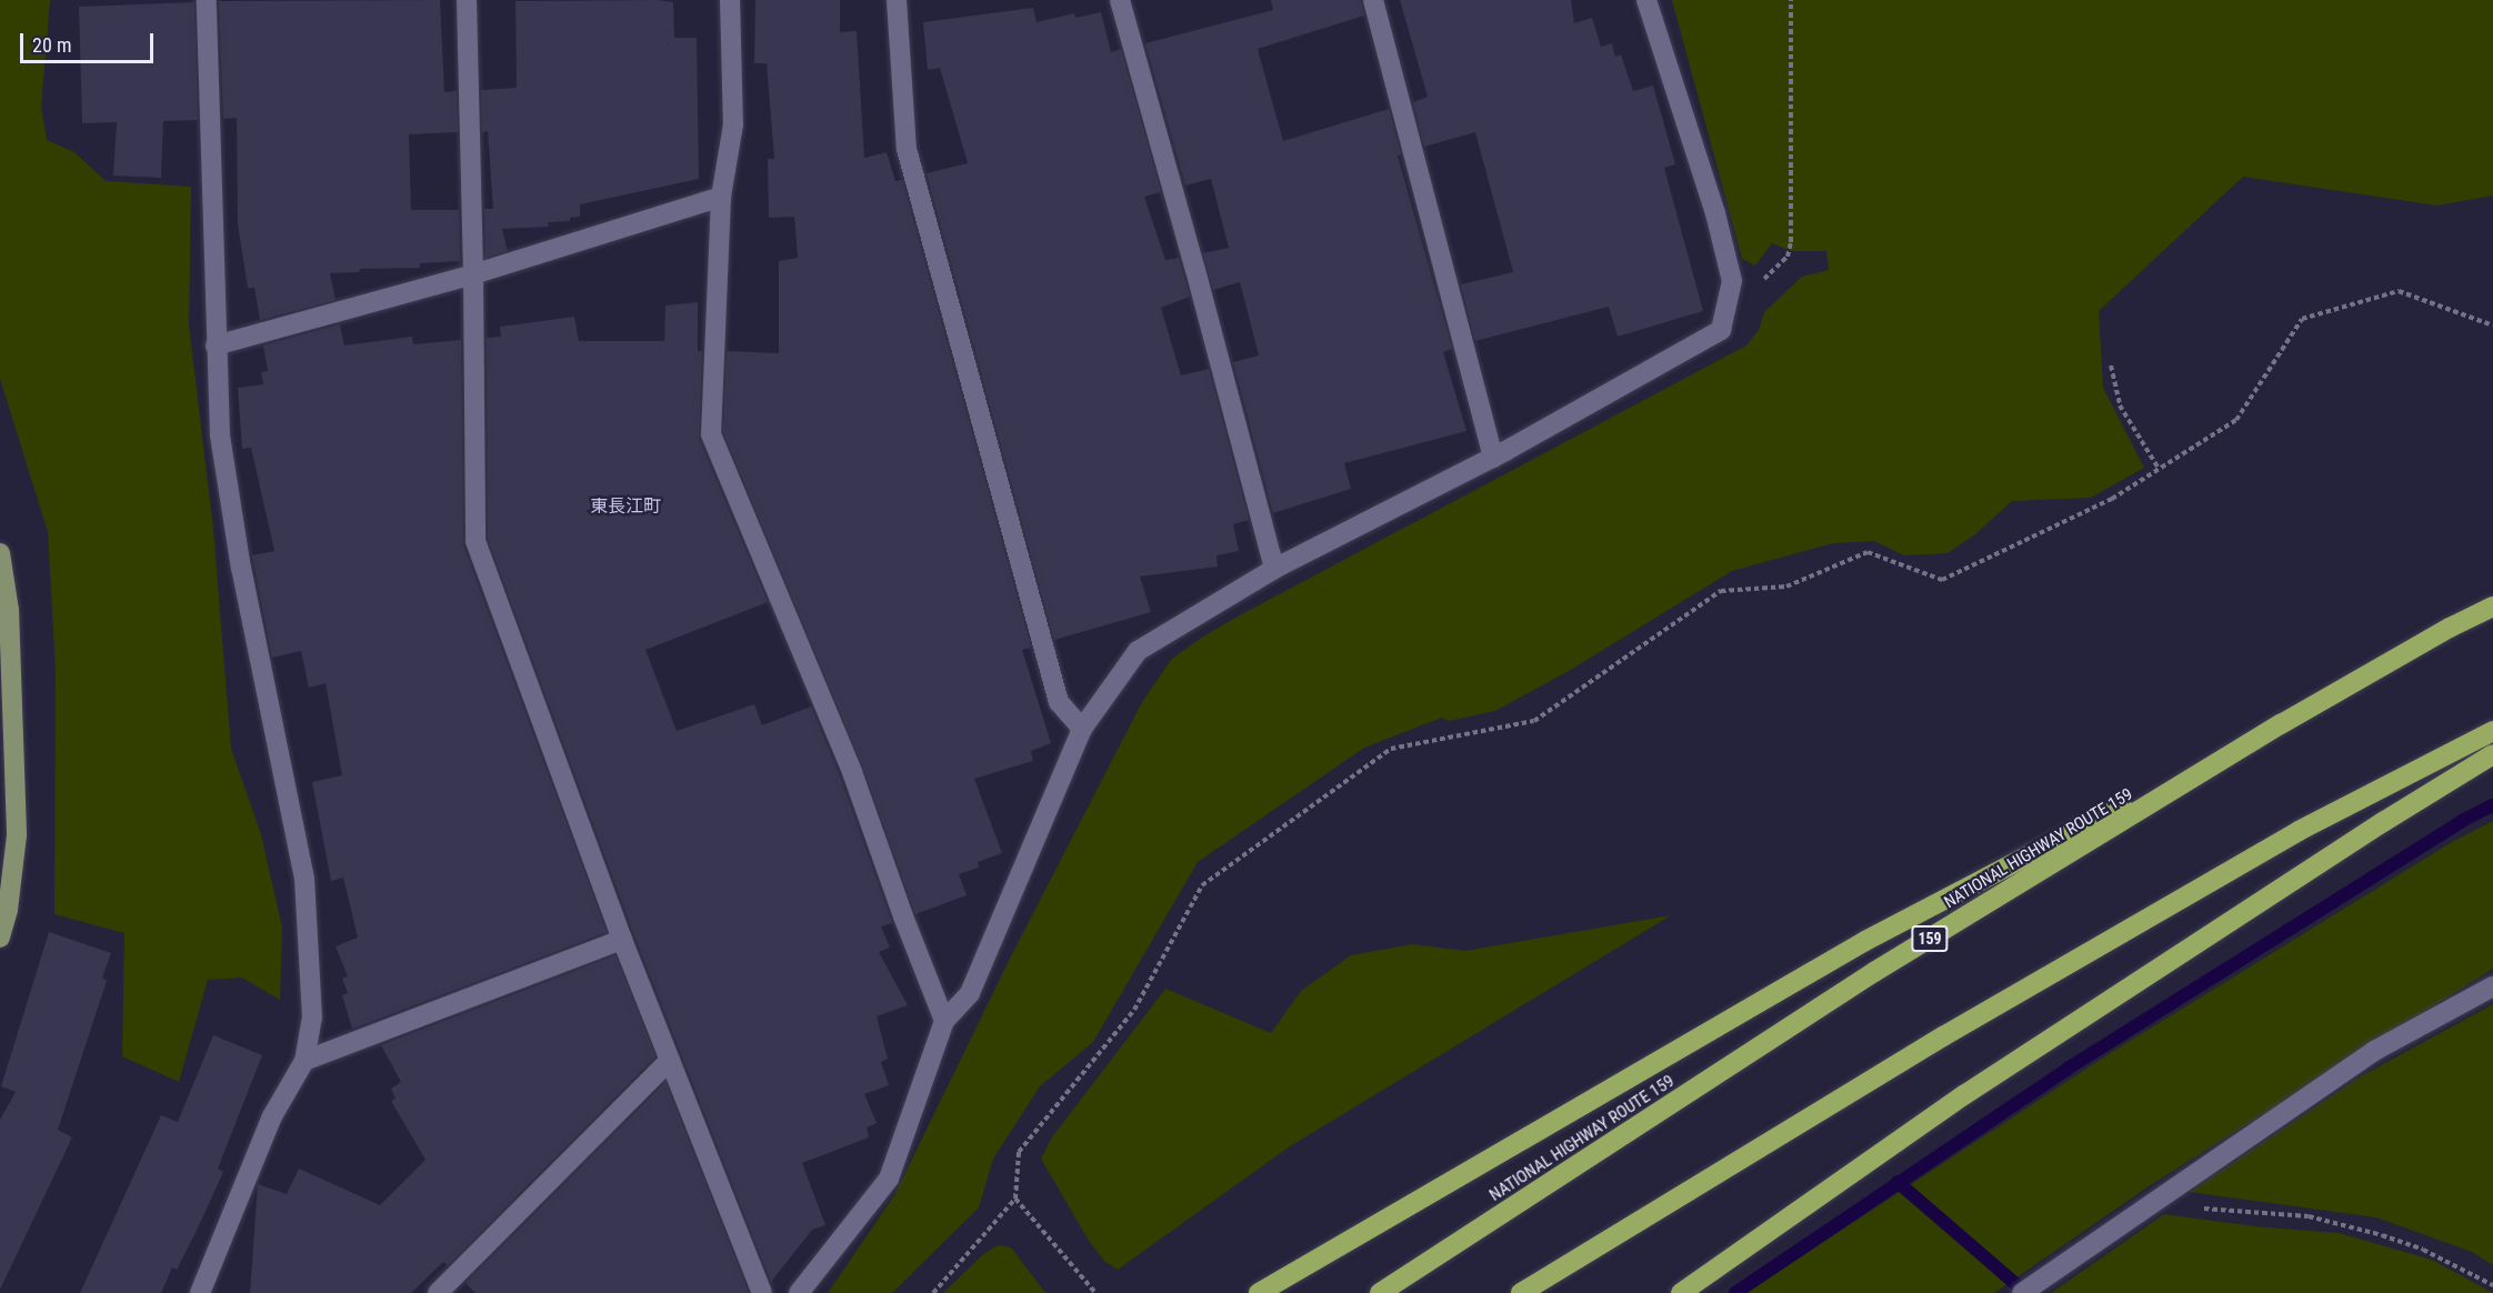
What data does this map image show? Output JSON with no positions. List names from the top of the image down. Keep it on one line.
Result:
{"streets":{"highway":["NATIONAL HIGHWAY ROUTE 159","159"]},"crossings":[["NATIONAL HIGHWAY ROUTE 159","159"]],"districts":["東長江町"],"scale_bar":"20 m"}
